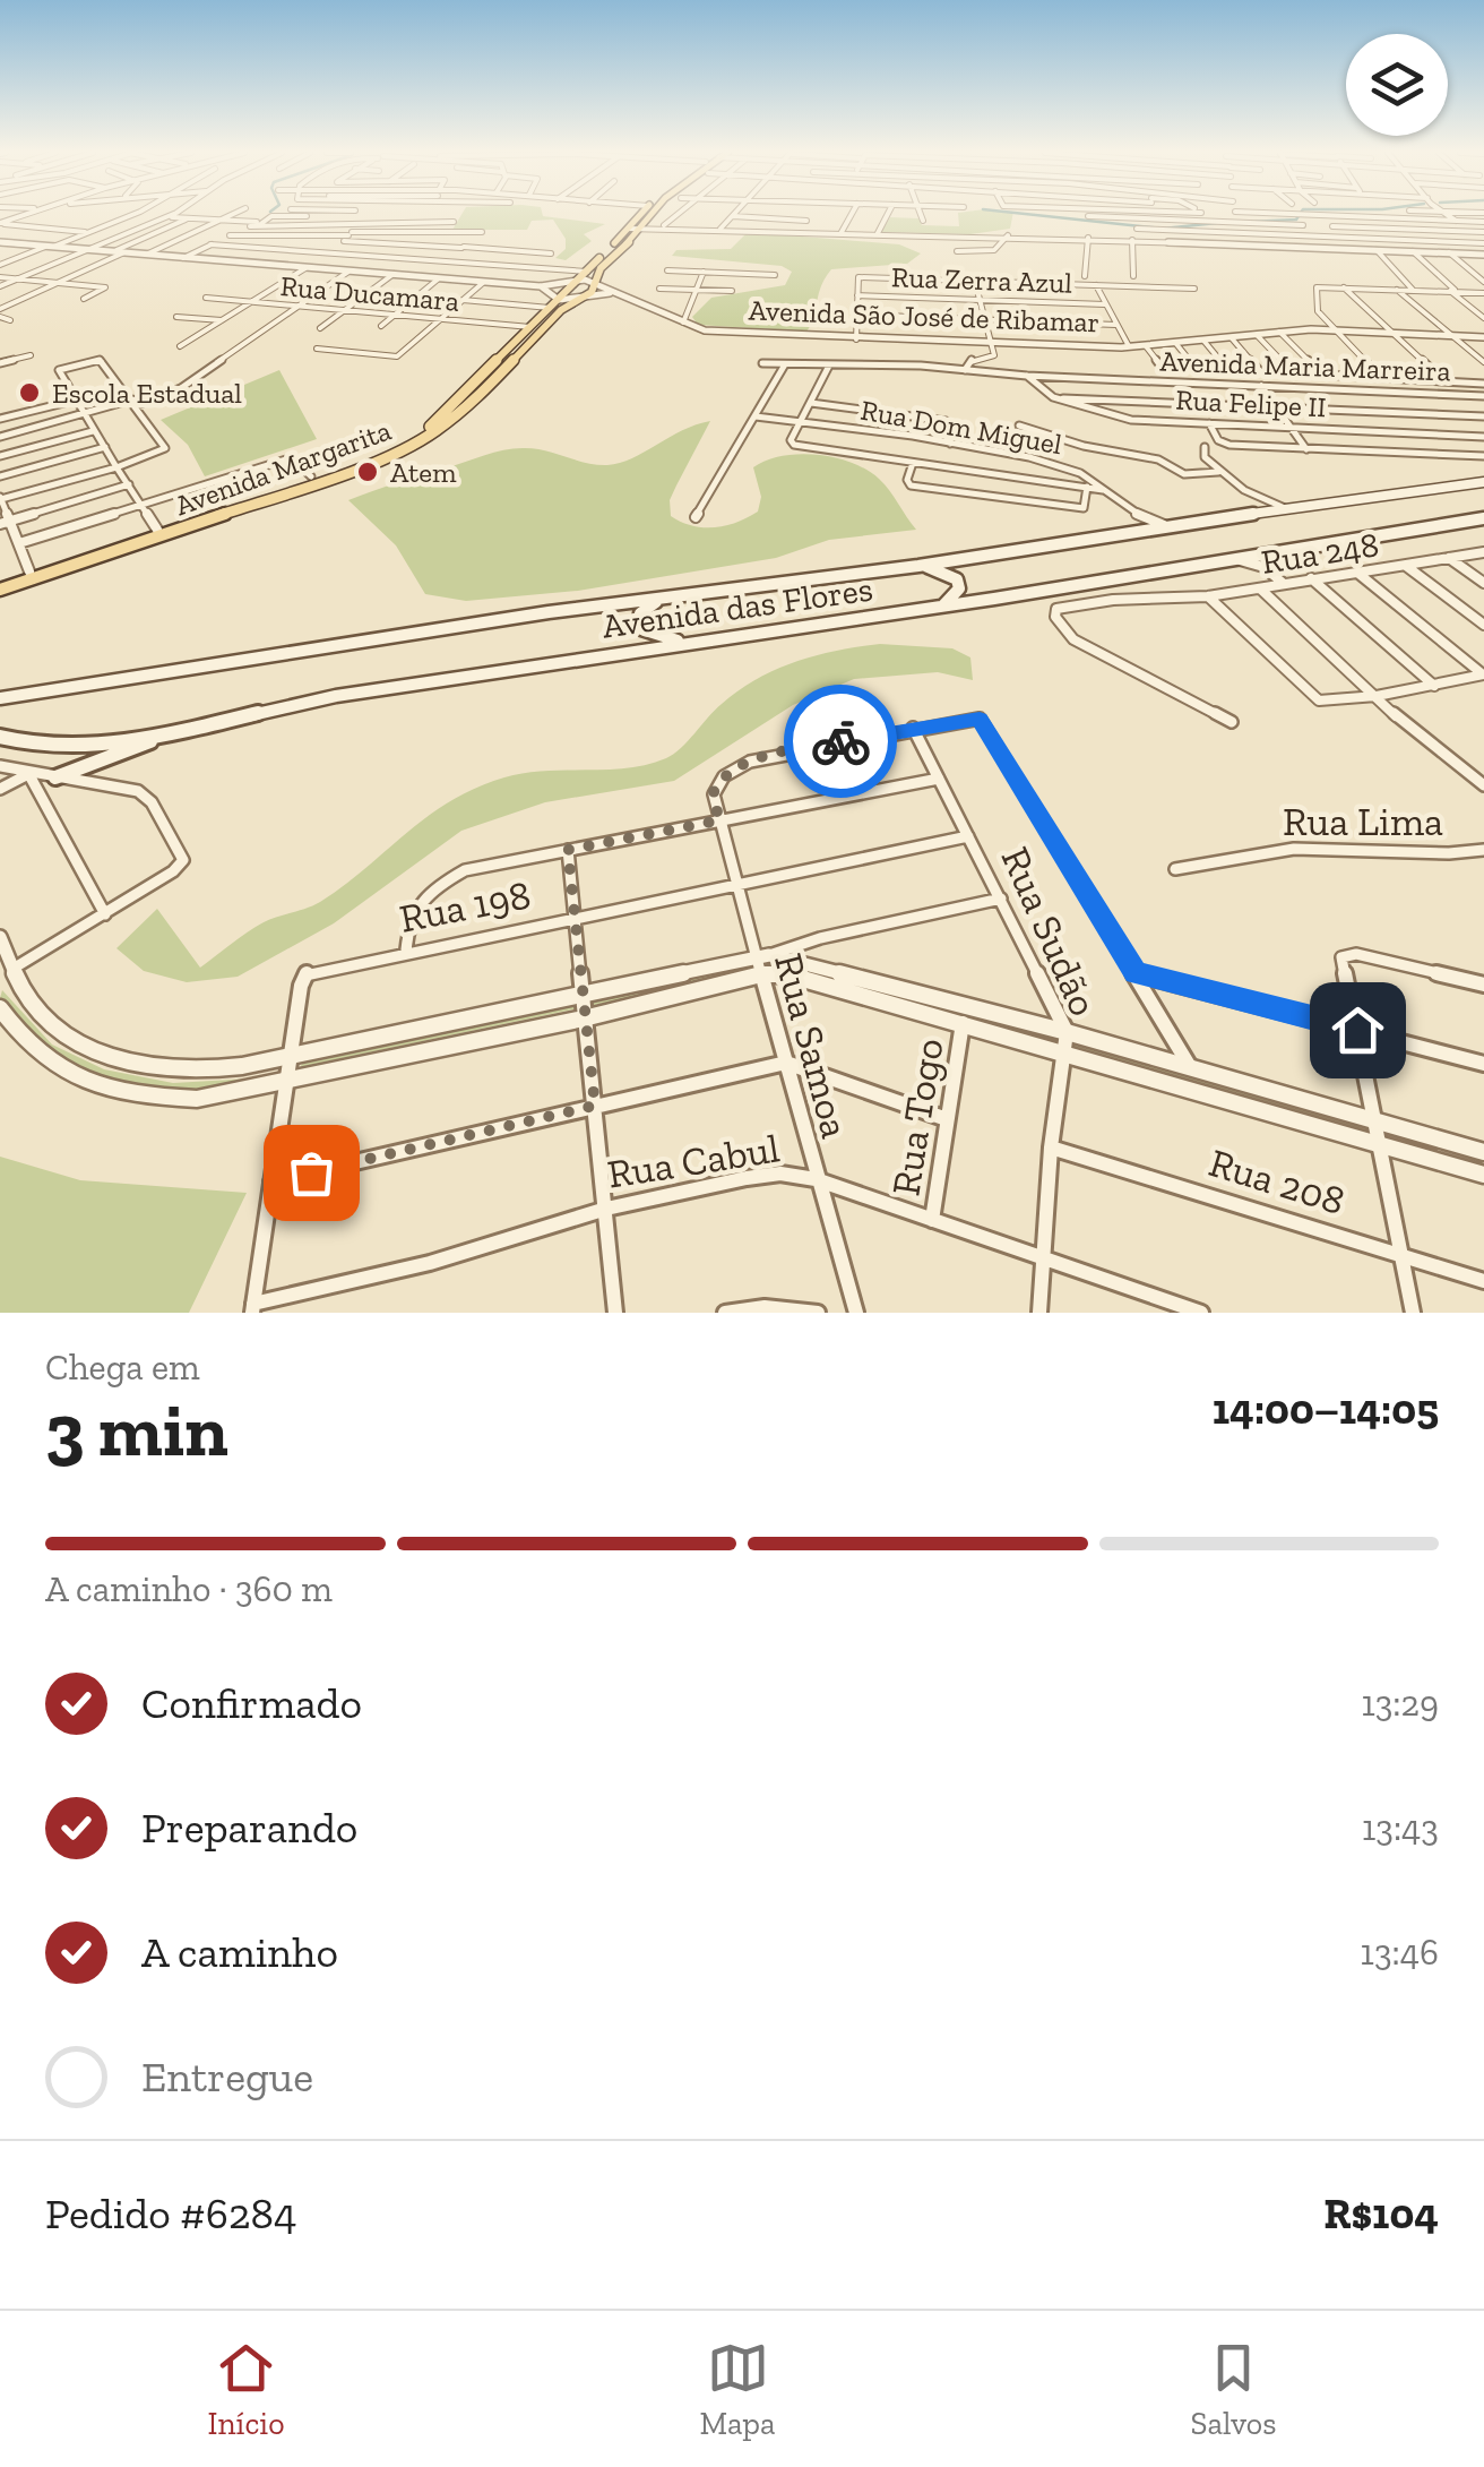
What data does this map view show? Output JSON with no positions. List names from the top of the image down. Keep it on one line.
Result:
{"streets":{"main road":["Avenida Margarita","Avenida das Flores"],"street":["Rua Zerra Azul","Rua Ducamara","Avenida São José de Ribamar","Avenida Maria Marreira","Rua Felipe II","Rua Dom Miguel","Rua 248","Rua Lima","Rua 198","Rua Sudão","Rua Samoa","Rua Togo","Rua Cabul","Rua 208"]},"crossings":[["Rua Ducamara","Avenida Margarita"],["Avenida São José de Ribamar","Avenida Margarita"],["Avenida Maria Marreira","Rua Felipe II"],["Rua Dom Miguel","Avenida das Flores"],["Rua 198","Rua Sudão"],["Rua 198","Rua Samoa"],["Rua Sudão","Rua Samoa"],["Rua Sudão","Rua Cabul"],["Rua Sudão","Rua 208"],["Rua Samoa","Rua Cabul"],["Rua Togo","Rua Cabul"]],"places":["Escola Estadual","Atem"],"page":{"heading":["3 min","Chega em","14:00–14:05"],"panel":["Pedido #6284","R$104"],"bar":"A caminho · 360 m","list":[["Confirmado","13:29"],["Preparando","13:43"],["A caminho","13:46"],"Entregue"],"tabs":["Início","Mapa","Salvos"]}}
